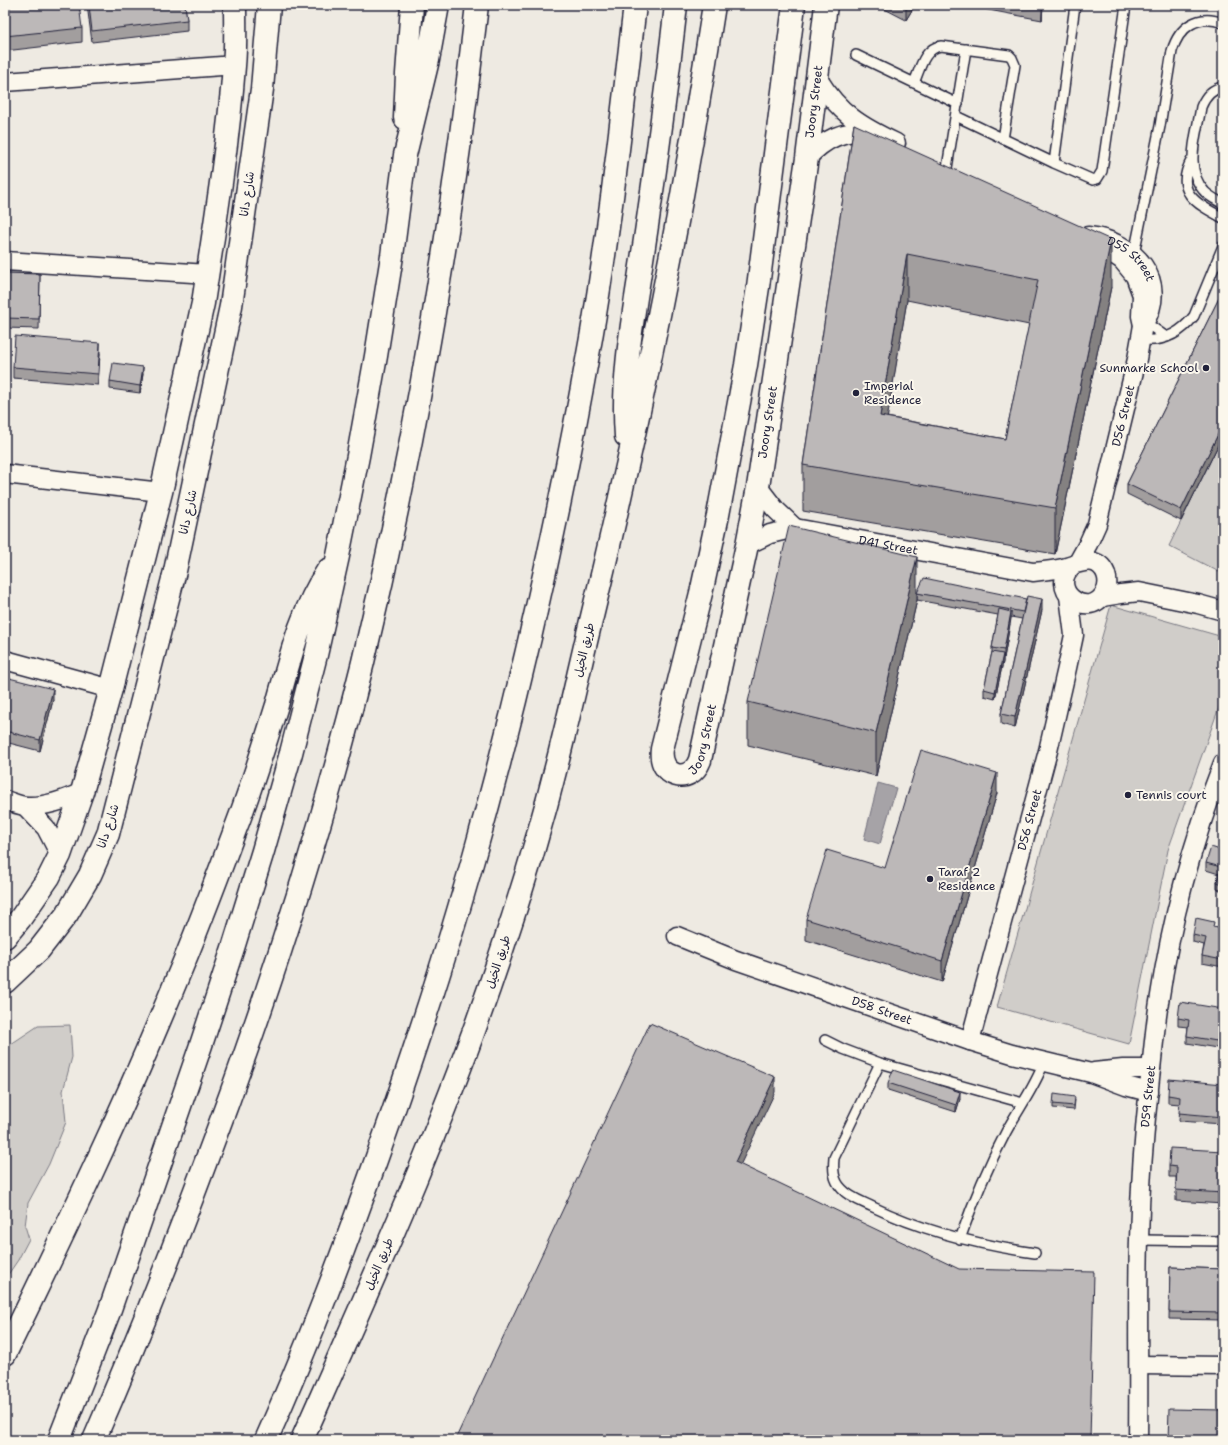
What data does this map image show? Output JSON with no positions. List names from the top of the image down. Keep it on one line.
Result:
{"streets":{"main road":["Joory Street","شارع دانا","طريق الخيل"],"street":["D55 Street","D56 Street","D41 Street","D58 Street","D59 Street"]},"crossings":[["Joory Street","D41 Street"],["D55 Street","D56 Street"],["D56 Street","D41 Street"],["D56 Street","D58 Street"],["D58 Street","D59 Street"]],"places":["Sunmarke School","Imperial Residence","Tennis court","Taraf 2 Residence"]}
